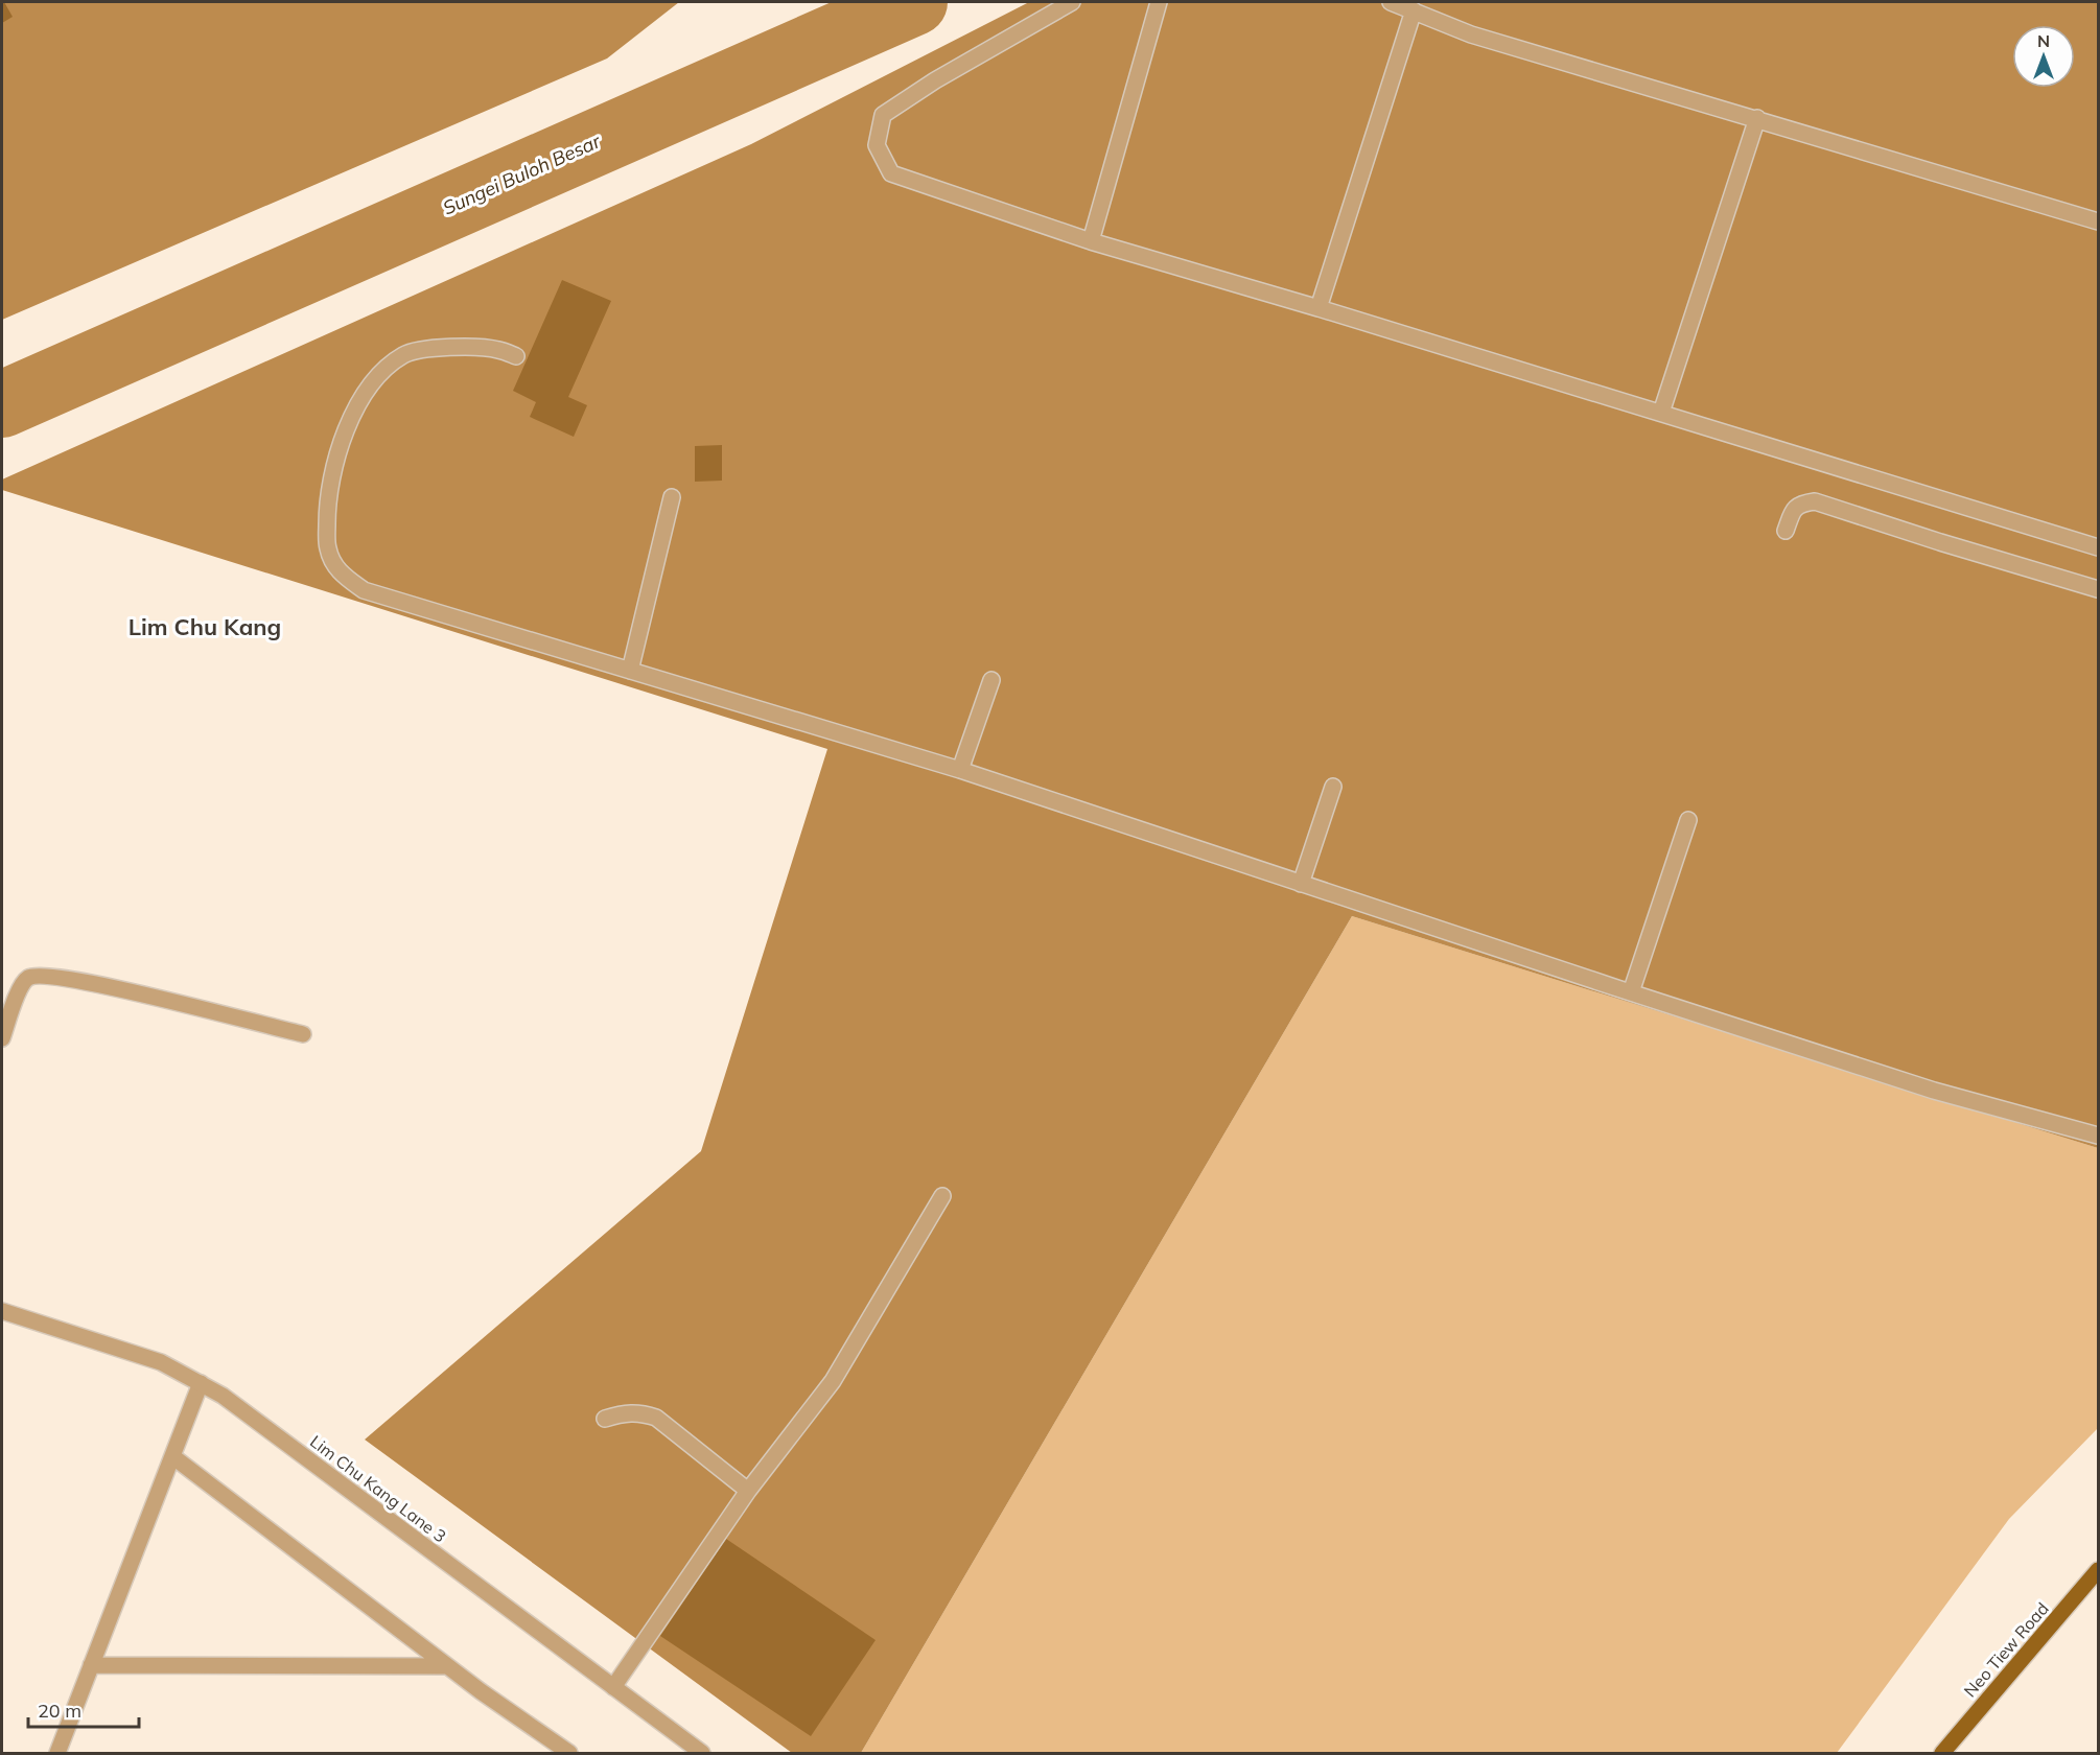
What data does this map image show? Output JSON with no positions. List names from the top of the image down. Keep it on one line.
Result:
{"streets":{"main road":["Neo Tiew Road"],"street":["Lim Chu Kang Lane 3"]},"districts":["Lim Chu Kang"],"water":["Sungei Buloh Besar"],"scale_bar":"20 m","north":"top"}
